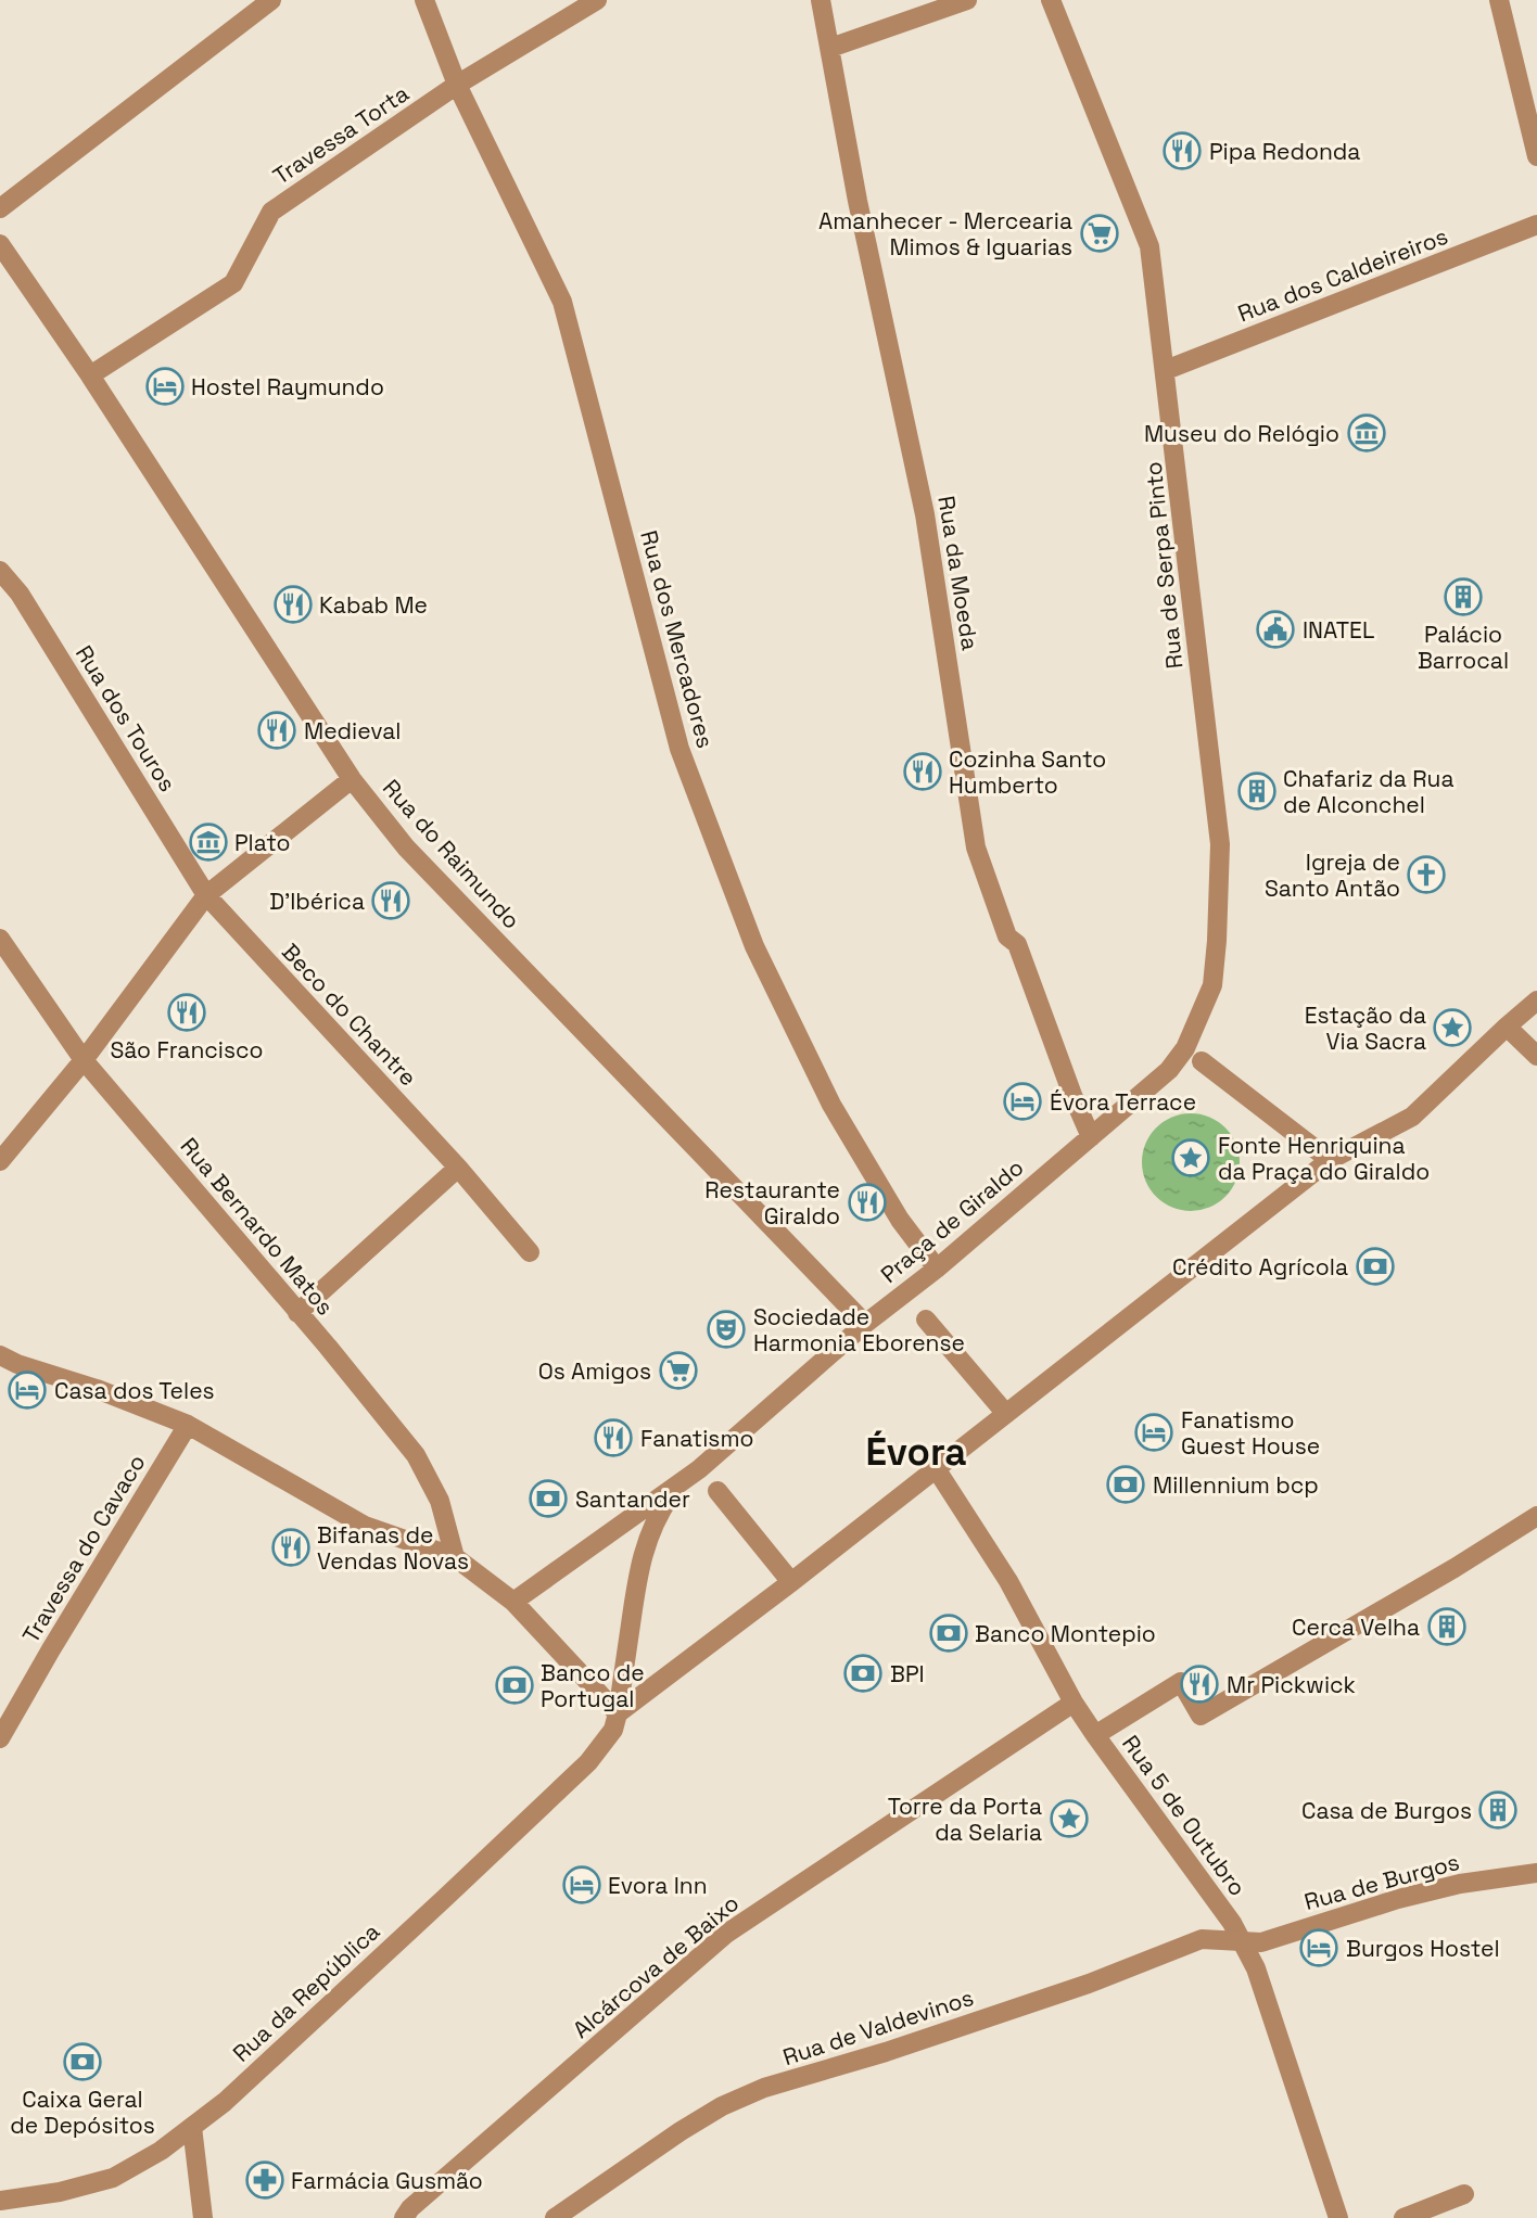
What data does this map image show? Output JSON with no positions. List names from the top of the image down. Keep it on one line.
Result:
{"streets":{"street":["Travessa Torta","Rua dos Caldeireiros","Rua de Serpa Pinto","Rua da Moeda","Rua dos Mercadores","Rua dos Touros","Rua do Raimundo","Beco do Chantre","Praça de Giraldo","Rua Bernardo Matos","Travessa do Cavaco","Rua 5 de Outubro","Rua de Burgos","Alcárcova de Baixo","Rua da República","Rua de Valdevinos"]},"crossings":[["Travessa Torta","Rua dos Mercadores"],["Travessa Torta","Rua do Raimundo"],["Rua dos Caldeireiros","Rua de Serpa Pinto"],["Rua de Serpa Pinto","Praça de Giraldo"],["Rua da Moeda","Praça de Giraldo"],["Rua dos Mercadores","Praça de Giraldo"],["Rua dos Touros","Beco do Chantre"],["Rua do Raimundo","Praça de Giraldo"],["Praça de Giraldo","Rua 5 de Outubro"],["Praça de Giraldo","Rua da República"],["Rua 5 de Outubro","Rua de Burgos"],["Rua 5 de Outubro","Alcárcova de Baixo"],["Rua 5 de Outubro","Rua de Valdevinos"],["Rua de Burgos","Rua de Valdevinos"]],"districts":["Évora"],"places":{"restaurant":["Pipa Redonda","Kabab Me","Medieval","Cozinha Santo Humberto","D'Ibérica","São Francisco","Restaurante Giraldo","Fanatismo","Bifanas de Vendas Novas","Mr Pickwick"],"supermarket":["Amanhecer - Mercearia Mimos & Iguarias","Os Amigos"],"hotel":["Hostel Raymundo","Évora Terrace","Casa dos Teles","Fanatismo Guest House","Evora Inn","Burgos Hostel"],"museum":["Museu do Relógio","Plato"],"building":["Palácio Barrocal","Chafariz da Rua de Alconchel","Cerca Velha","Casa de Burgos"],"public building":["INATEL"],"church":["Igreja de Santo Antão"],"place":["Estação da Via Sacra","Fonte Henriquina da Praça do Giraldo","Torre da Porta da Selaria"],"bank":["Crédito Agrícola","Millennium bcp","Santander","Banco Montepio","BPI","Banco de Portugal","Caixa Geral de Depósitos"],"theatre":["Sociedade Harmonia Eborense"],"pharmacy":["Farmácia Gusmão"]}}
